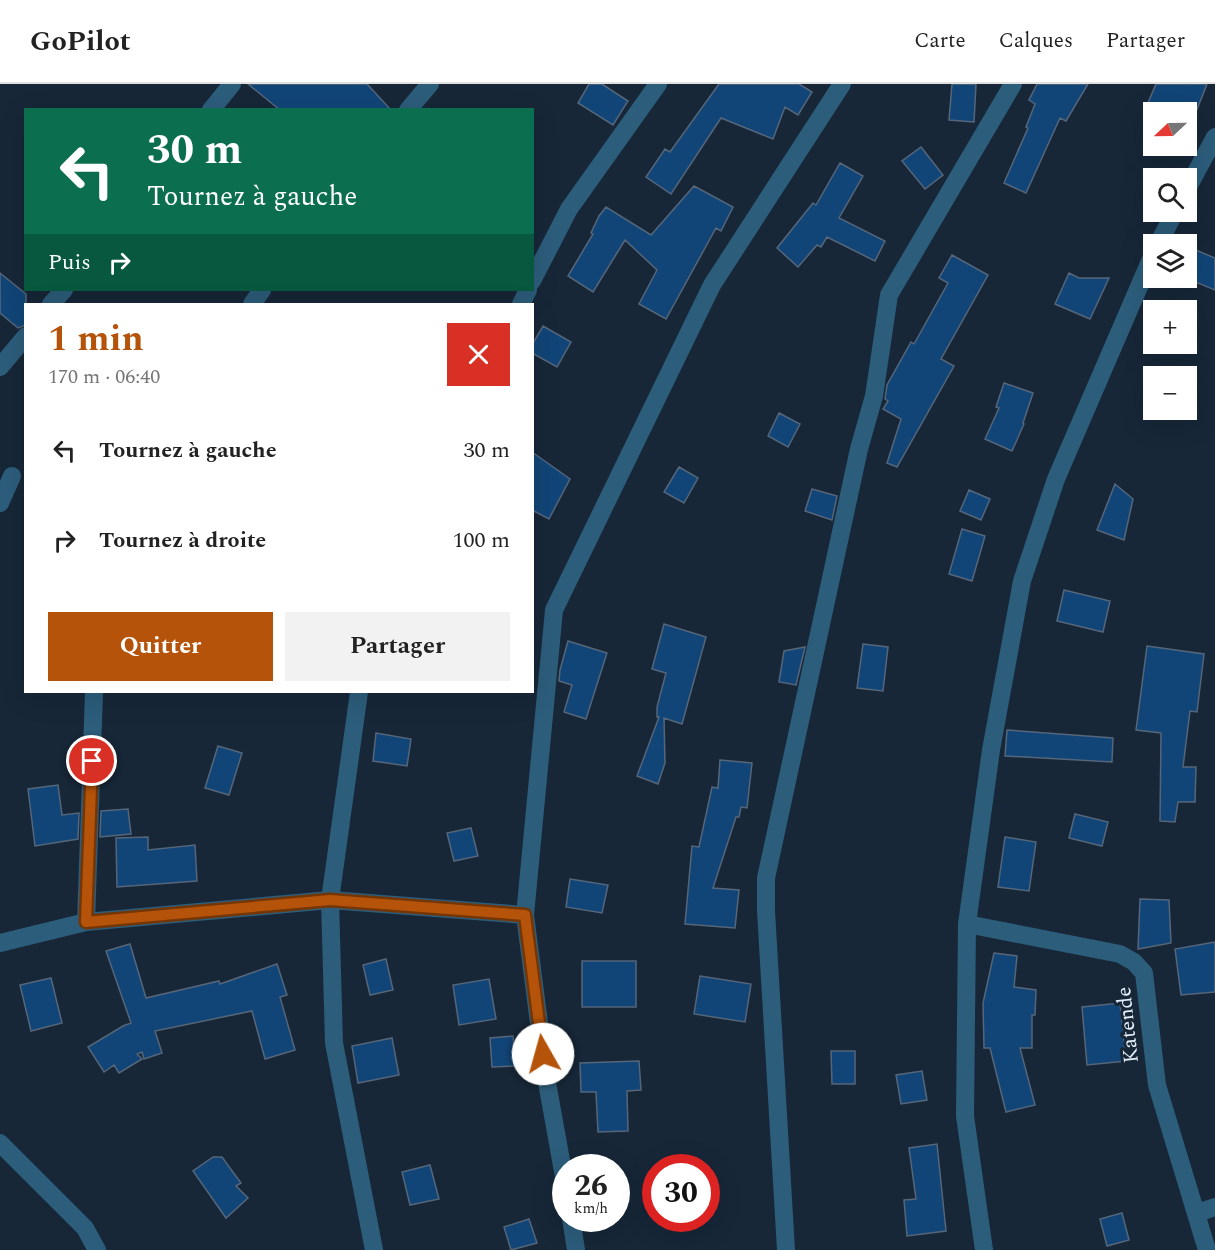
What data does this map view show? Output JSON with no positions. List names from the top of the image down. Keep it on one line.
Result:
{"streets":{"street":["Katende"]},"north":"left","page":{"header":"GoPilot","nav":["Carte","Calques","Partager"],"map_buttons":["+","−"],"turn":["30 m","Tournez à gauche"],"then":"Puis","heading":["1 min","170 m · 06:40"],"list":[{"name":"Tournez à gauche","value":"30 m"},{"name":"Tournez à droite","value":"100 m"}],"buttons":["Quitter","Partager"],"speed":"26 km/h","limit":"30"}}
